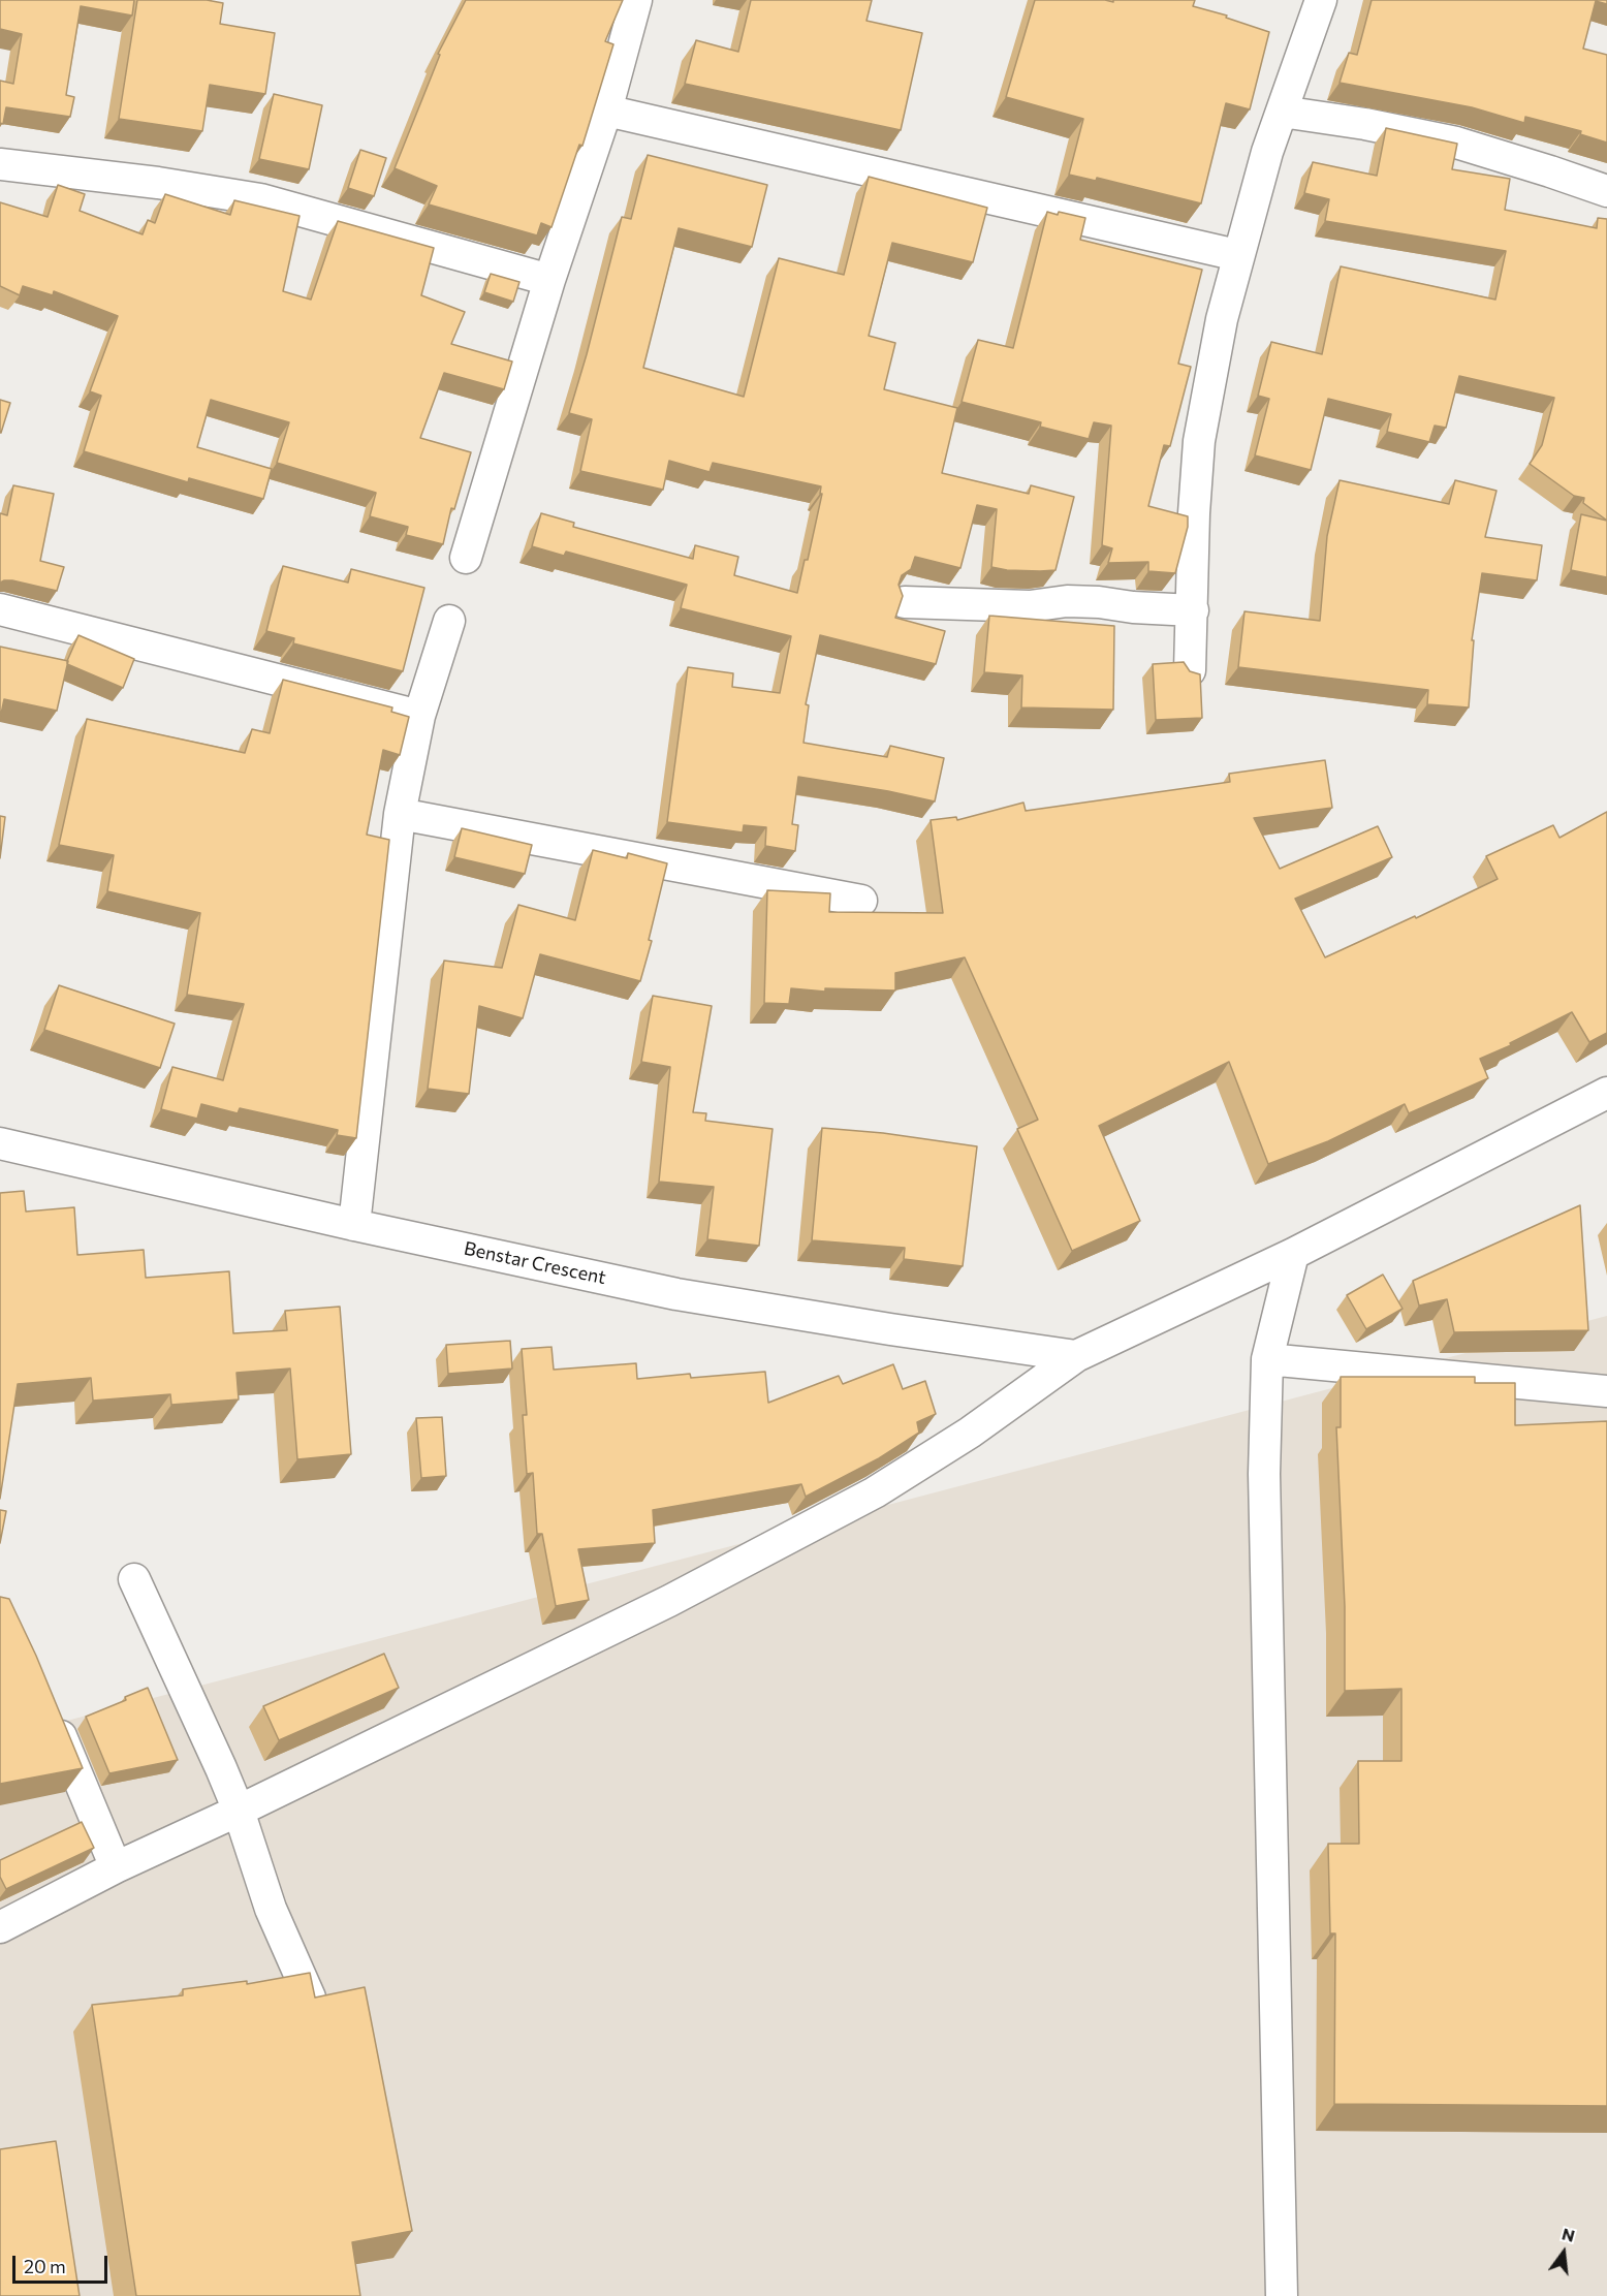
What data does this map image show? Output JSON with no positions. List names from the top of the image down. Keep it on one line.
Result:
{"streets":{"street":["Benstar Crescent"]},"scale_bar":"20 m","north":"top"}
